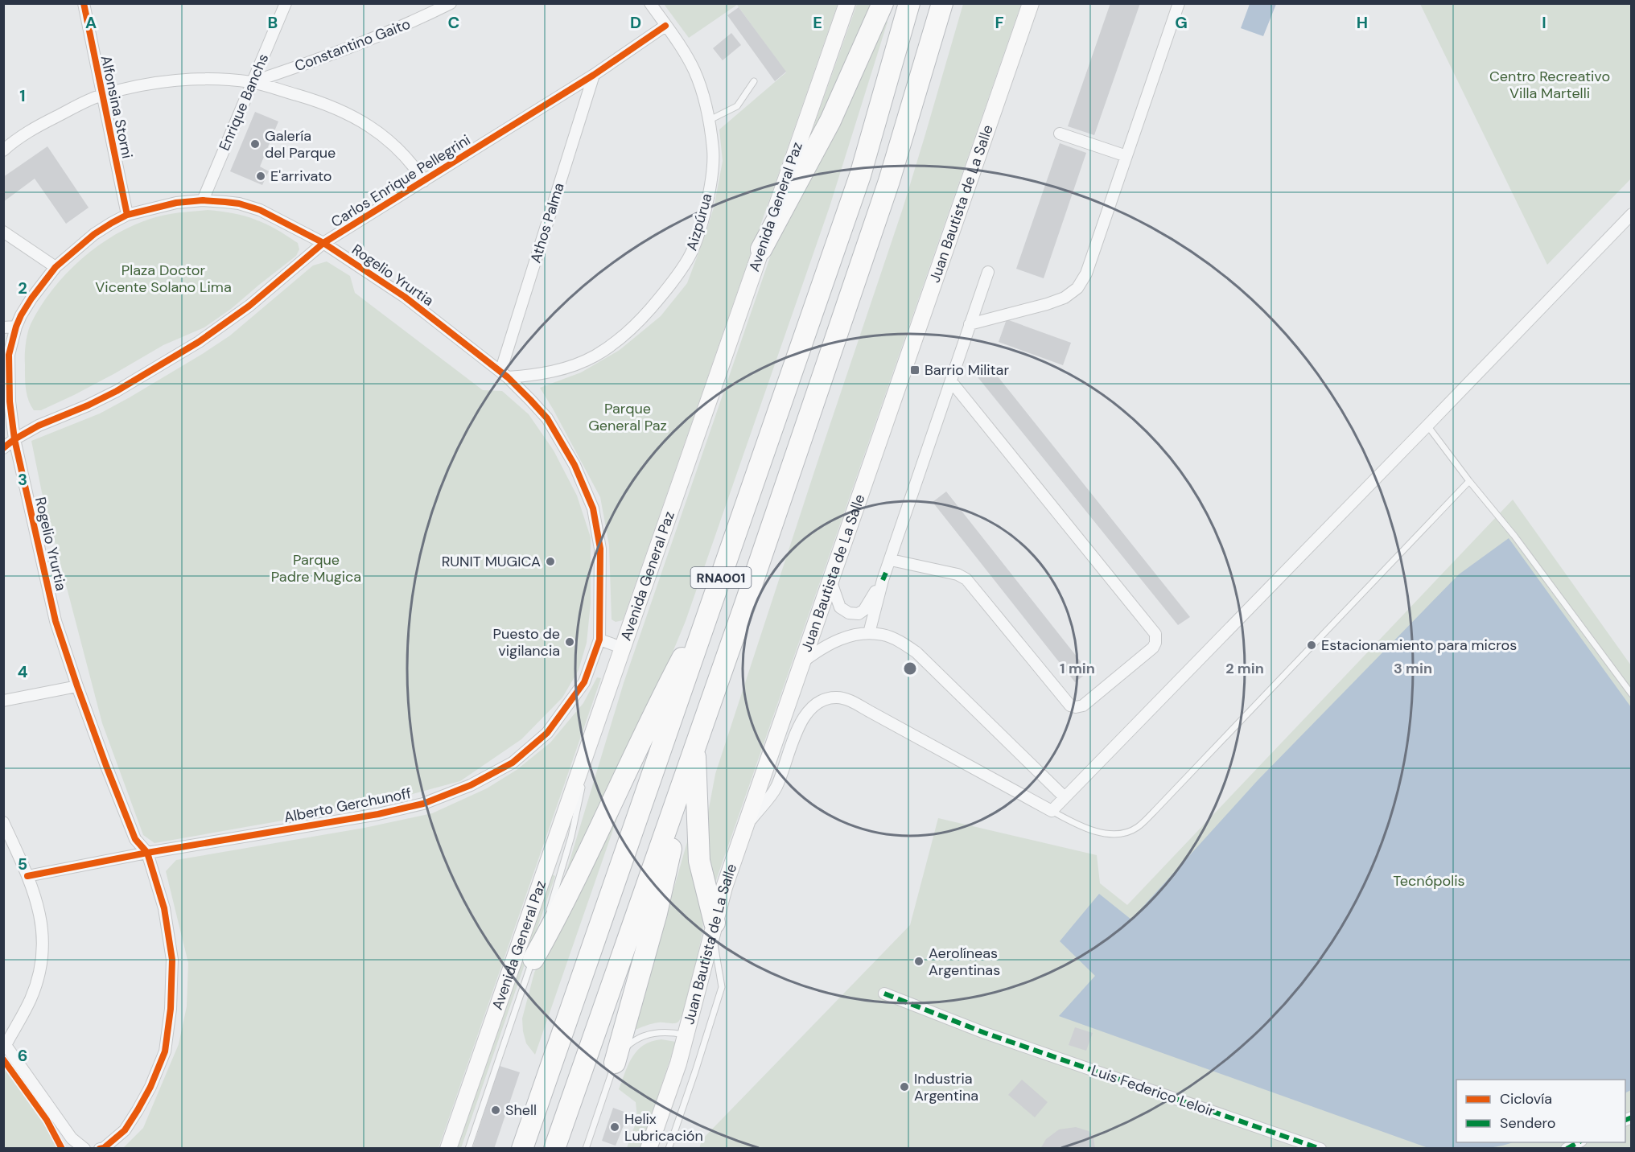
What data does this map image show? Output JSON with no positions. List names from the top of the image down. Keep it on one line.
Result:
{"streets":{"highway":["RNA001"],"street":["Constantino Gaito","Enrique Banchs","Alfonsina Storni","Carlos Enrique Pellegrini","Juan Bautista de La Salle","Avenida General Paz","Aizpúrua","Athos Palma","Rogelio Yrurtia","Alberto Gerchunoff","Luis Federico Leloir"]},"crossings":[["Constantino Gaito","Enrique Banchs"],["Enrique Banchs","Rogelio Yrurtia"],["Alfonsina Storni","Rogelio Yrurtia"],["Carlos Enrique Pellegrini","Aizpúrua"],["Carlos Enrique Pellegrini","Athos Palma"],["Carlos Enrique Pellegrini","Rogelio Yrurtia"],["Aizpúrua","Athos Palma"],["Aizpúrua","Rogelio Yrurtia"],["Aizpúrua","Alberto Gerchunoff"],["Athos Palma","Rogelio Yrurtia"],["Athos Palma","Alberto Gerchunoff"],["Rogelio Yrurtia","Alberto Gerchunoff"]],"parks":["Centro Recreativo Villa Martelli","Plaza Doctor Vicente Solano Lima","Parque General Paz","Parque Padre Mugica","Tecnópolis"],"places":{"other":["Galería del Parque","E'arrivato","RUNIT MUGICA","Puesto de vigilancia","Estacionamiento para micros","Aerolíneas Argentinas","Industria Argentina","Shell","Helix Lubricación"],"transit":["Barrio Militar"]},"legend":["Ciclovía","Sendero"],"grid":{"columns":["A","B","C","D","E","F","G","H","I"],"rows":["1","2","3","4","5","6"]},"rings":["1 min","2 min","3 min"]}
